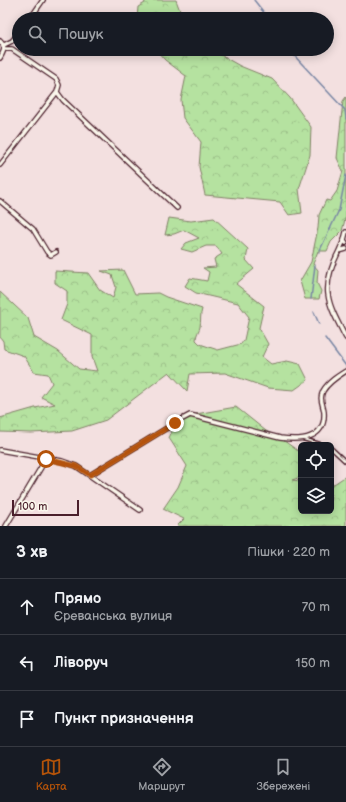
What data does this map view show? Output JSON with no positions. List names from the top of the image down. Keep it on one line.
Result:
{"scale_bar":"100 m","page":{"search":"Пошук","scale":"100 m","heading":["3 хв","Пішки · 220 m"],"list":[["Прямо","Єреванська вулиця","70 m"],["Ліворуч","150 m"],"Пункт призначення"],"nav":["Карта","Маршрут","Збережені"]}}
